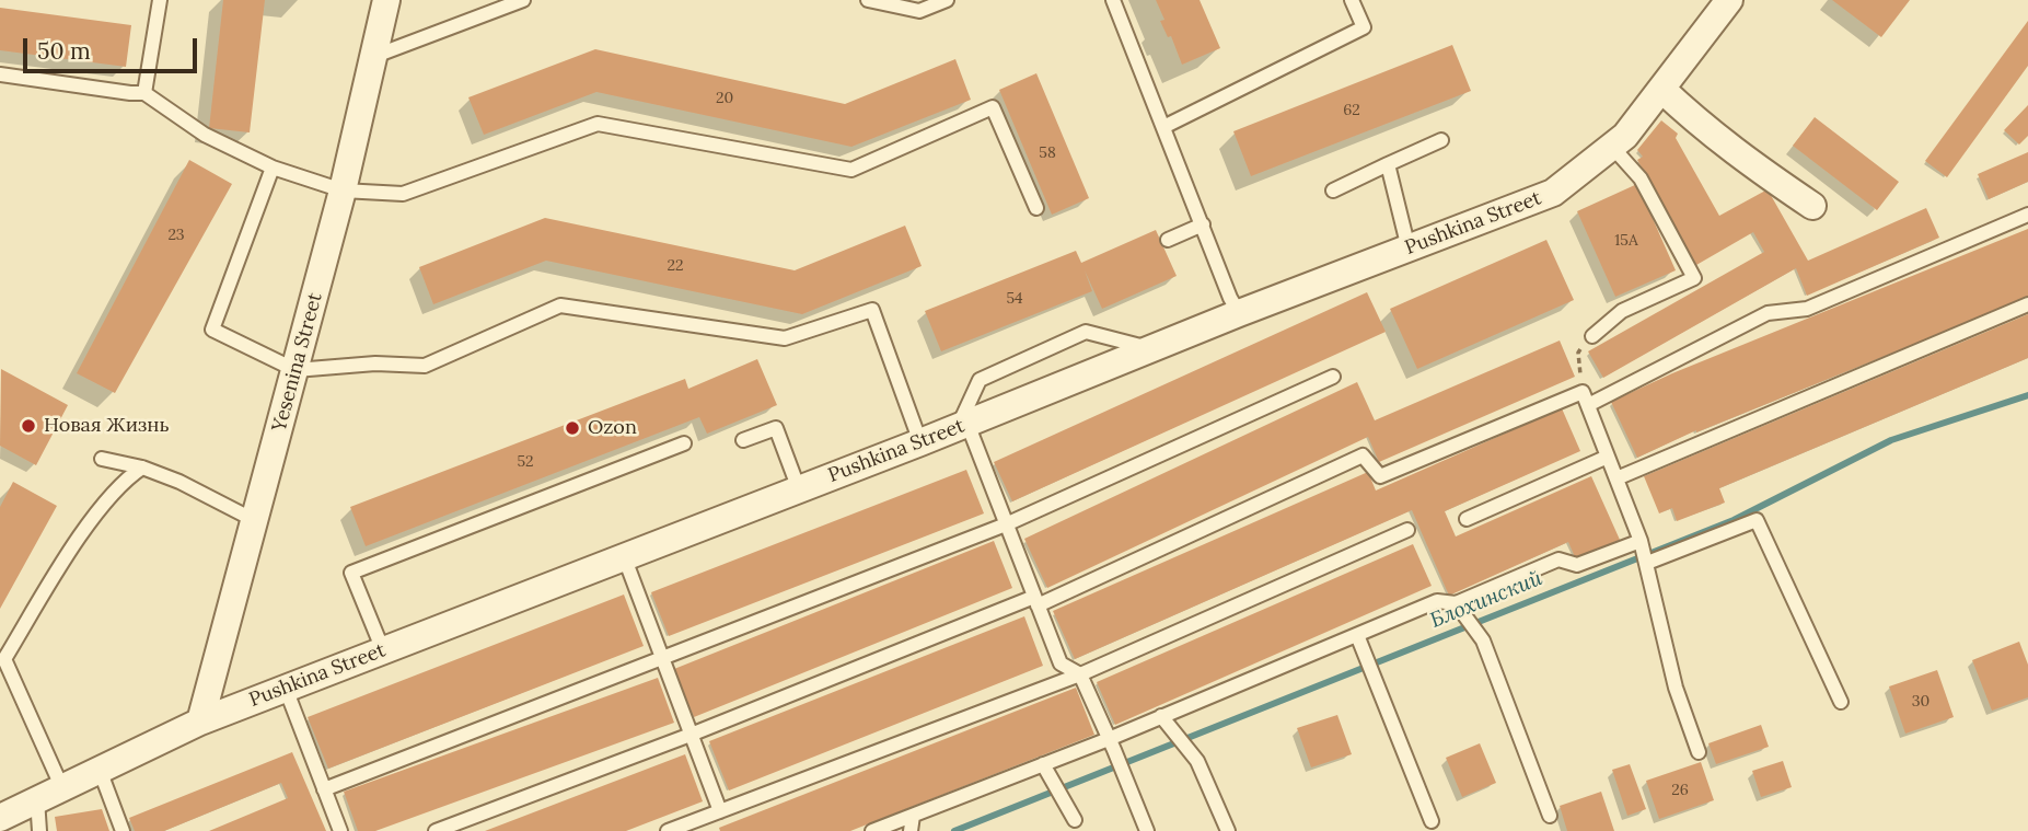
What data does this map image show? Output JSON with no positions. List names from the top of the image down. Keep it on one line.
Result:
{"streets":{"street":["Pushkina Street","Yesenina Street"]},"crossings":[["Pushkina Street","Yesenina Street"]],"water":["Блохинский"],"places":["Новая Жизнь","Ozon"],"house_numbers":["20","62","58","23","15А","22","54","52","30","26"],"scale_bar":"50 m"}
